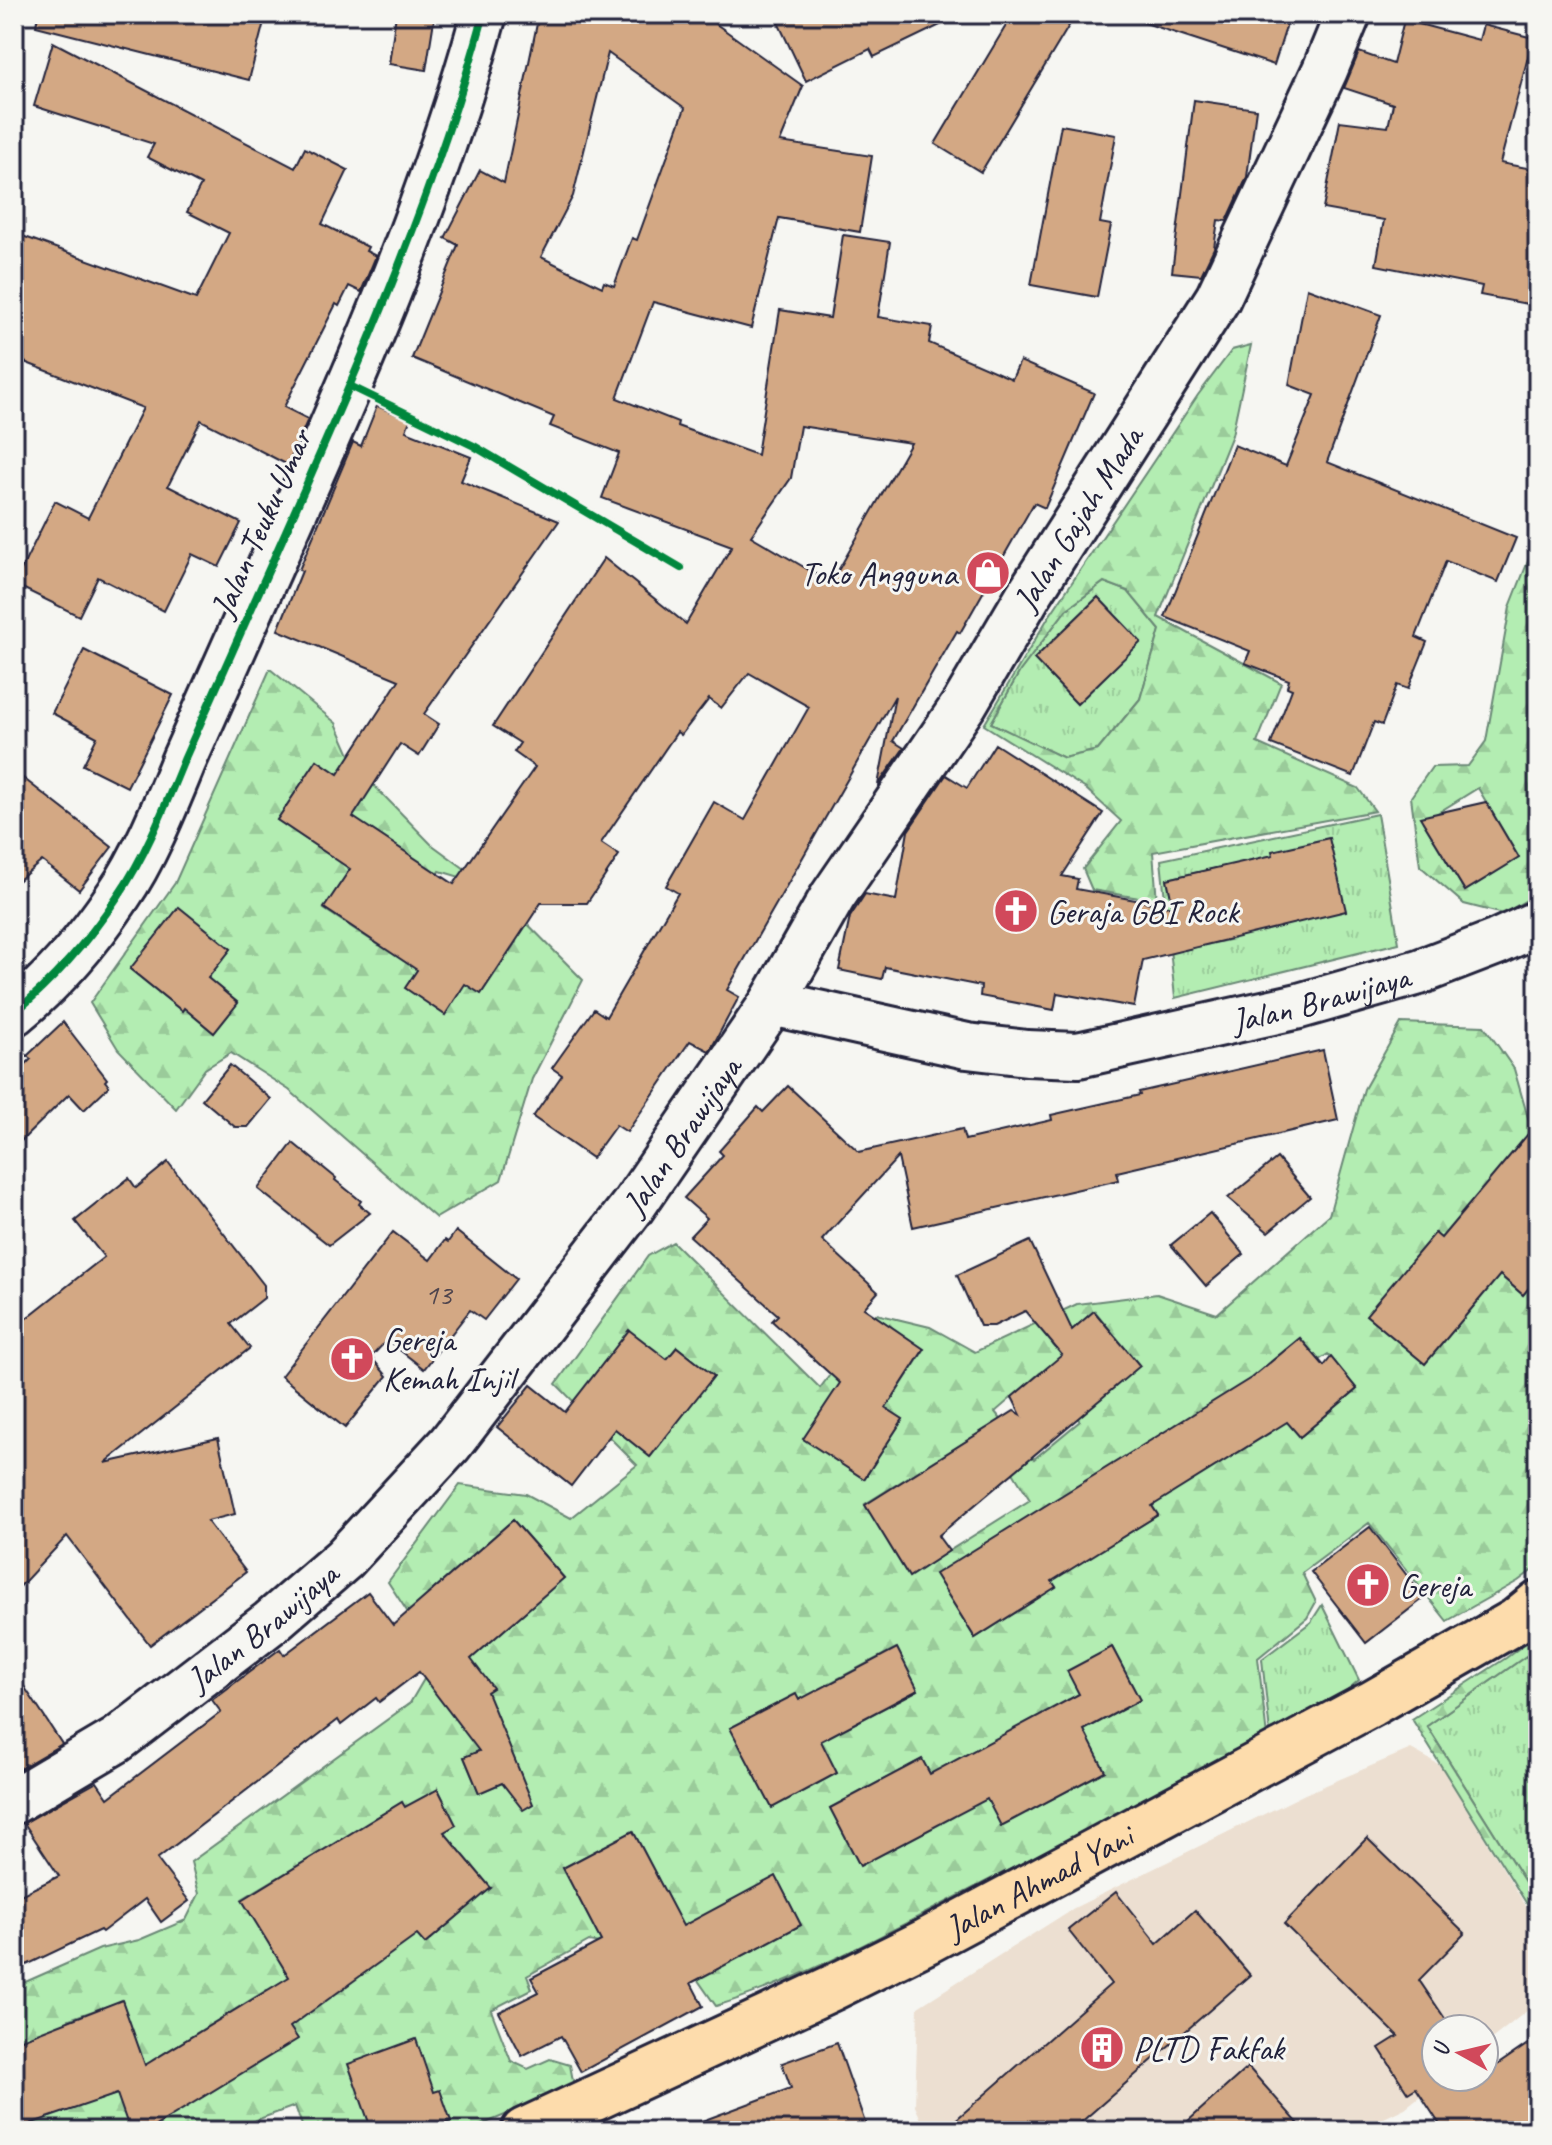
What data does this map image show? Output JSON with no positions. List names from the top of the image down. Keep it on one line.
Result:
{"streets":{"main road":["Jalan Gajah Mada","Jalan Teuku Umar","Jalan Brawijaya","Jalan Ahmad Yani"]},"crossings":[["Jalan Gajah Mada","Jalan Brawijaya"]],"places":{"shop":["Toko Angguna"],"church":["Geraja GBI Rock","Gereja Kemah Injil","Gereja"],"building":["PLTD Fakfak"]},"house_numbers":["13"],"north":"left"}
